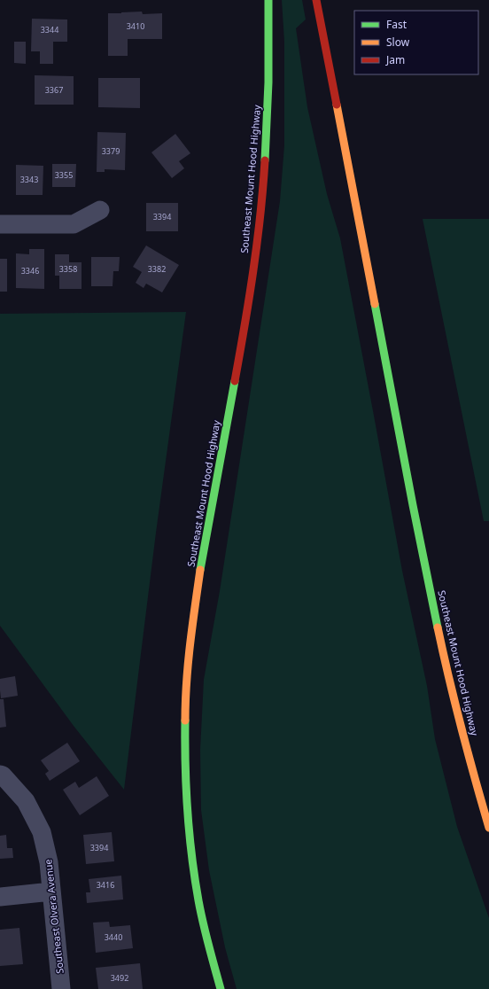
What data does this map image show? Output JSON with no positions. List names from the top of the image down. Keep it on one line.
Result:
{"streets":{"highway":["Southeast Mount Hood Highway"],"street":["Southeast Olvera Avenue"]},"house_numbers":["3410","3344","3367","3379","3355","3343","3394","3358","3382","3346","3394","3416","3440","3492"],"legend":["Fast","Slow","Jam"]}
